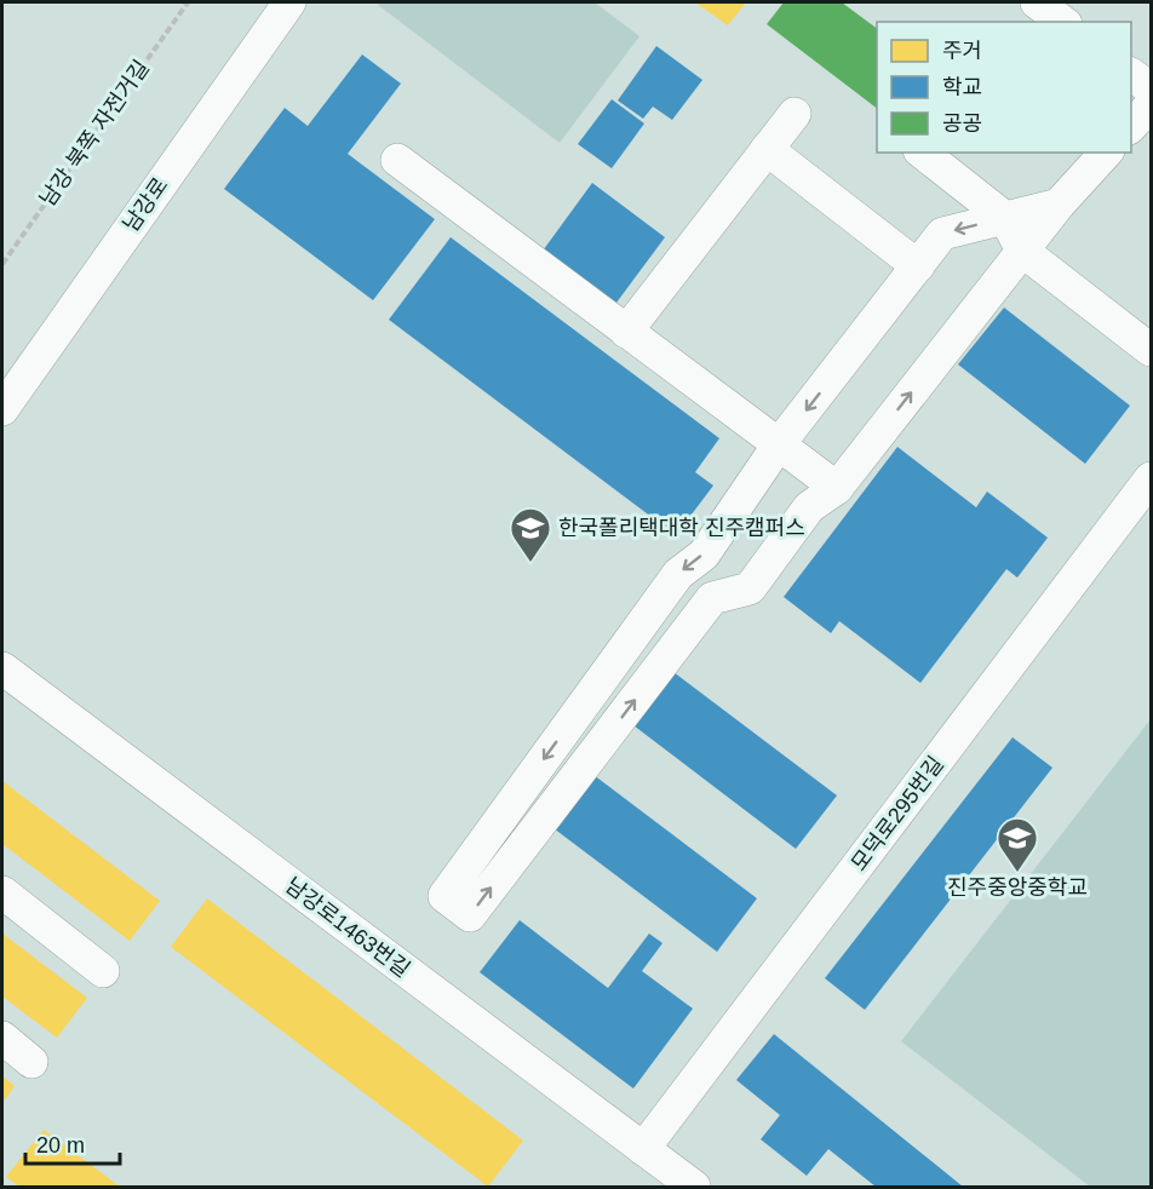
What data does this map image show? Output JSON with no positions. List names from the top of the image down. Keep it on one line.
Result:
{"streets":{"street":["남강로","모덕로295번길","남강로1463번길"],"path":["남강 북쪽 자전거길"]},"crossings":[["모덕로295번길","남강로1463번길"]],"places":{"school or university":["한국폴리택대학 진주캠퍼스","진주중앙중학교"]},"legend":["주거","학교","공공"],"scale_bar":"20 m"}
